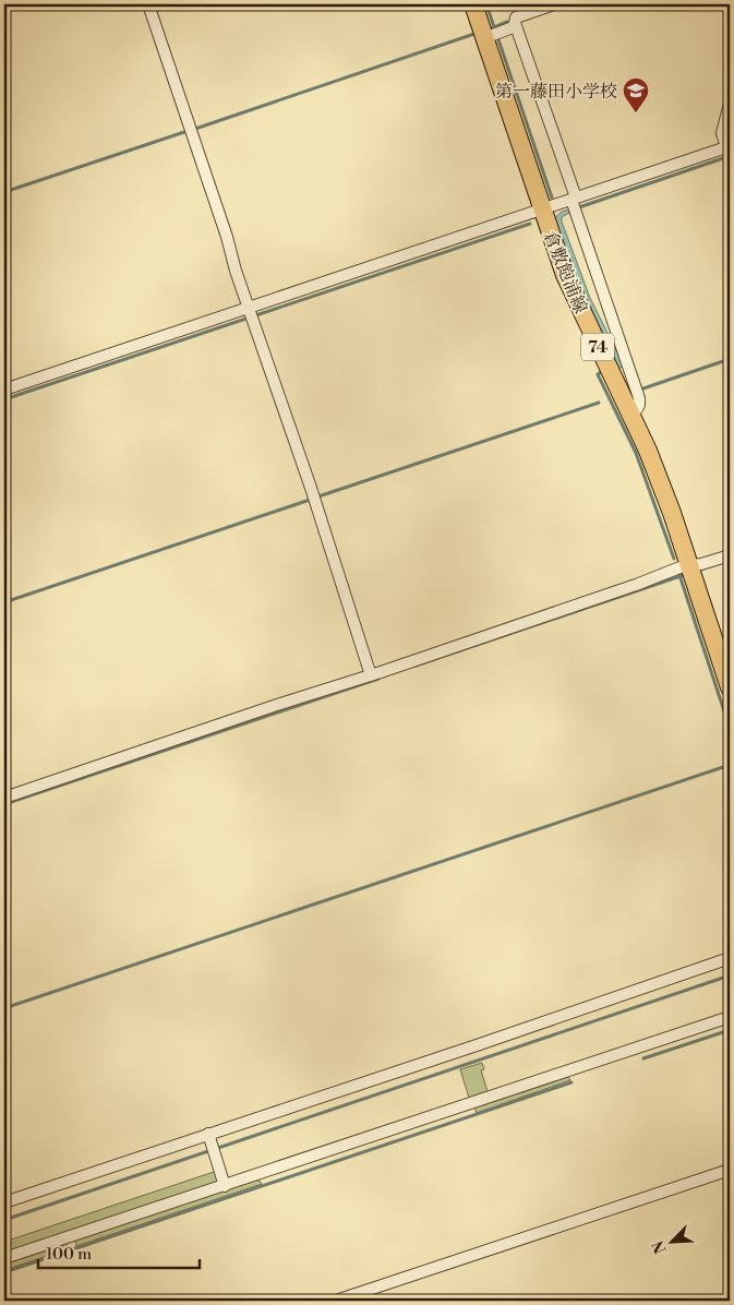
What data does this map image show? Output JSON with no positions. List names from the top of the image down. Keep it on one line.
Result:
{"streets":{"main road":["倉敷飽浦線","74"]},"places":{"school or university":["第一藤田小学校"]},"scale_bar":"100 m","north":"bottom left"}
